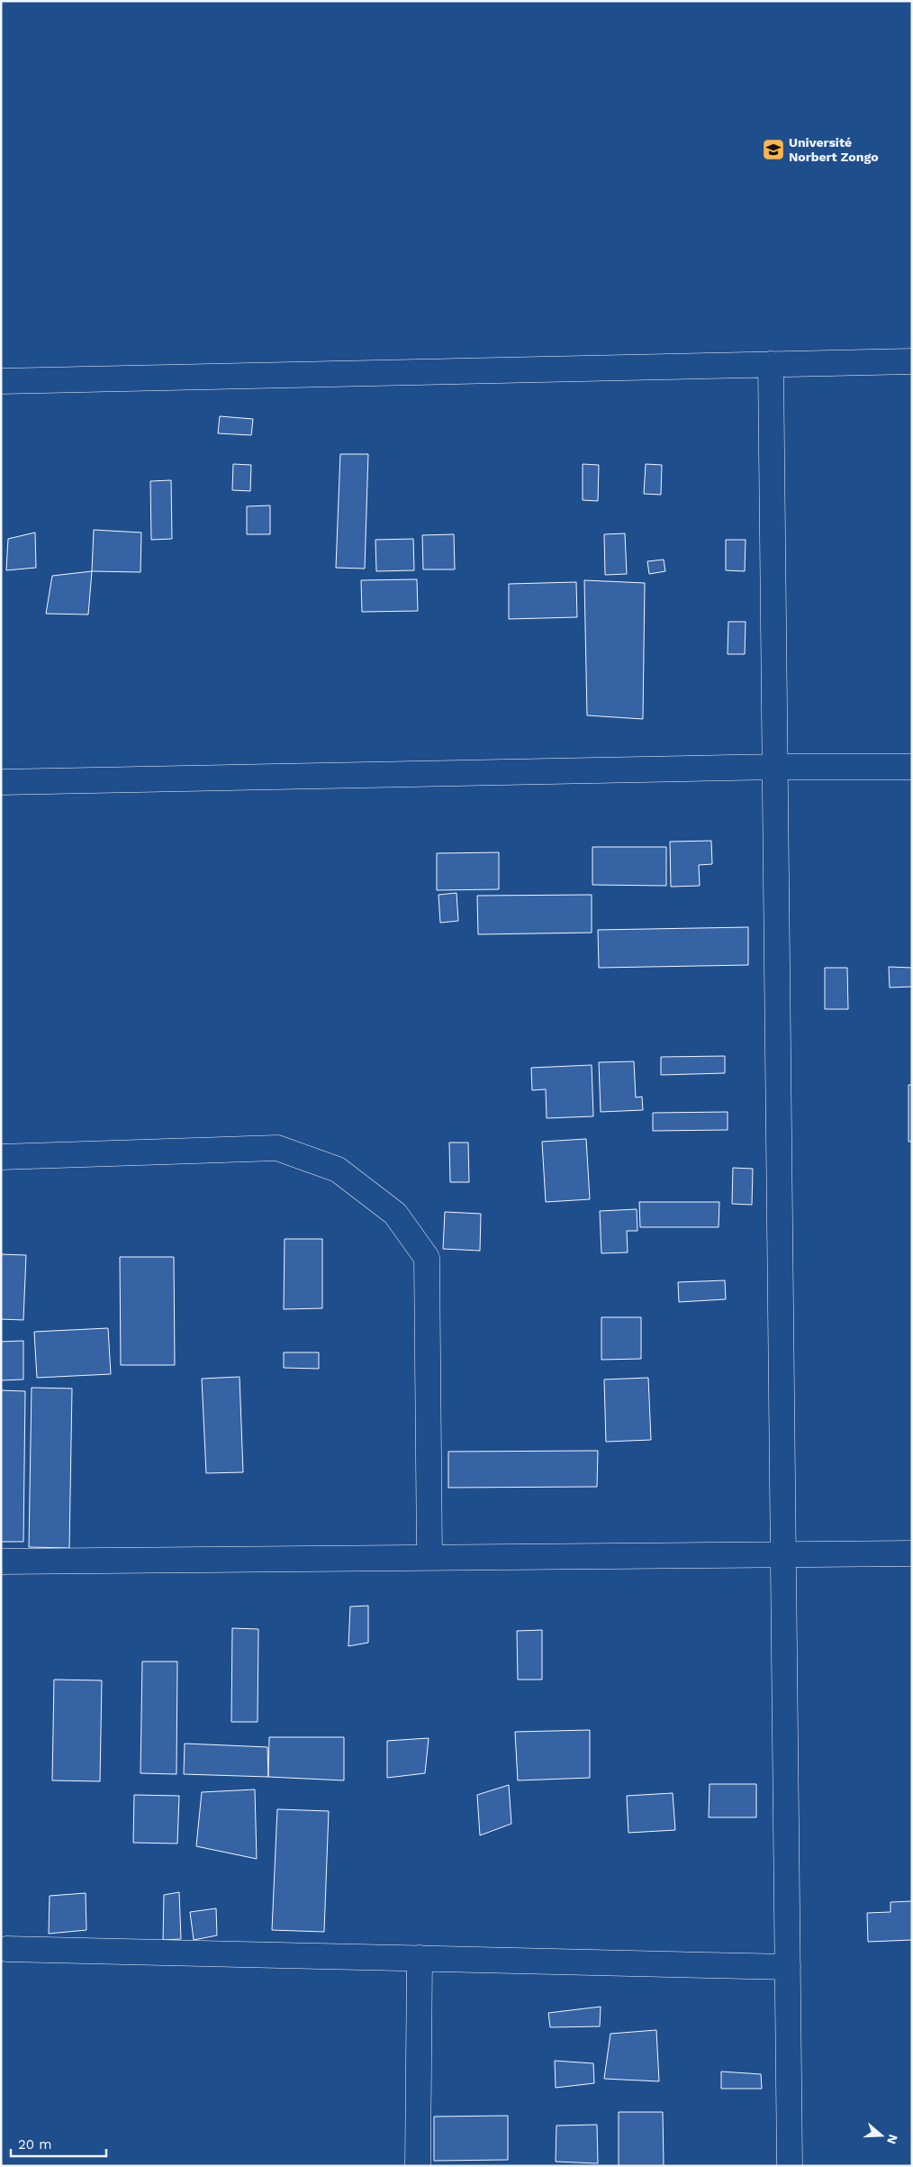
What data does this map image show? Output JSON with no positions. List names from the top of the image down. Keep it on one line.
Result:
{"places":{"school or university":["Université Norbert Zongo"]},"scale_bar":"20 m","north":"right"}
